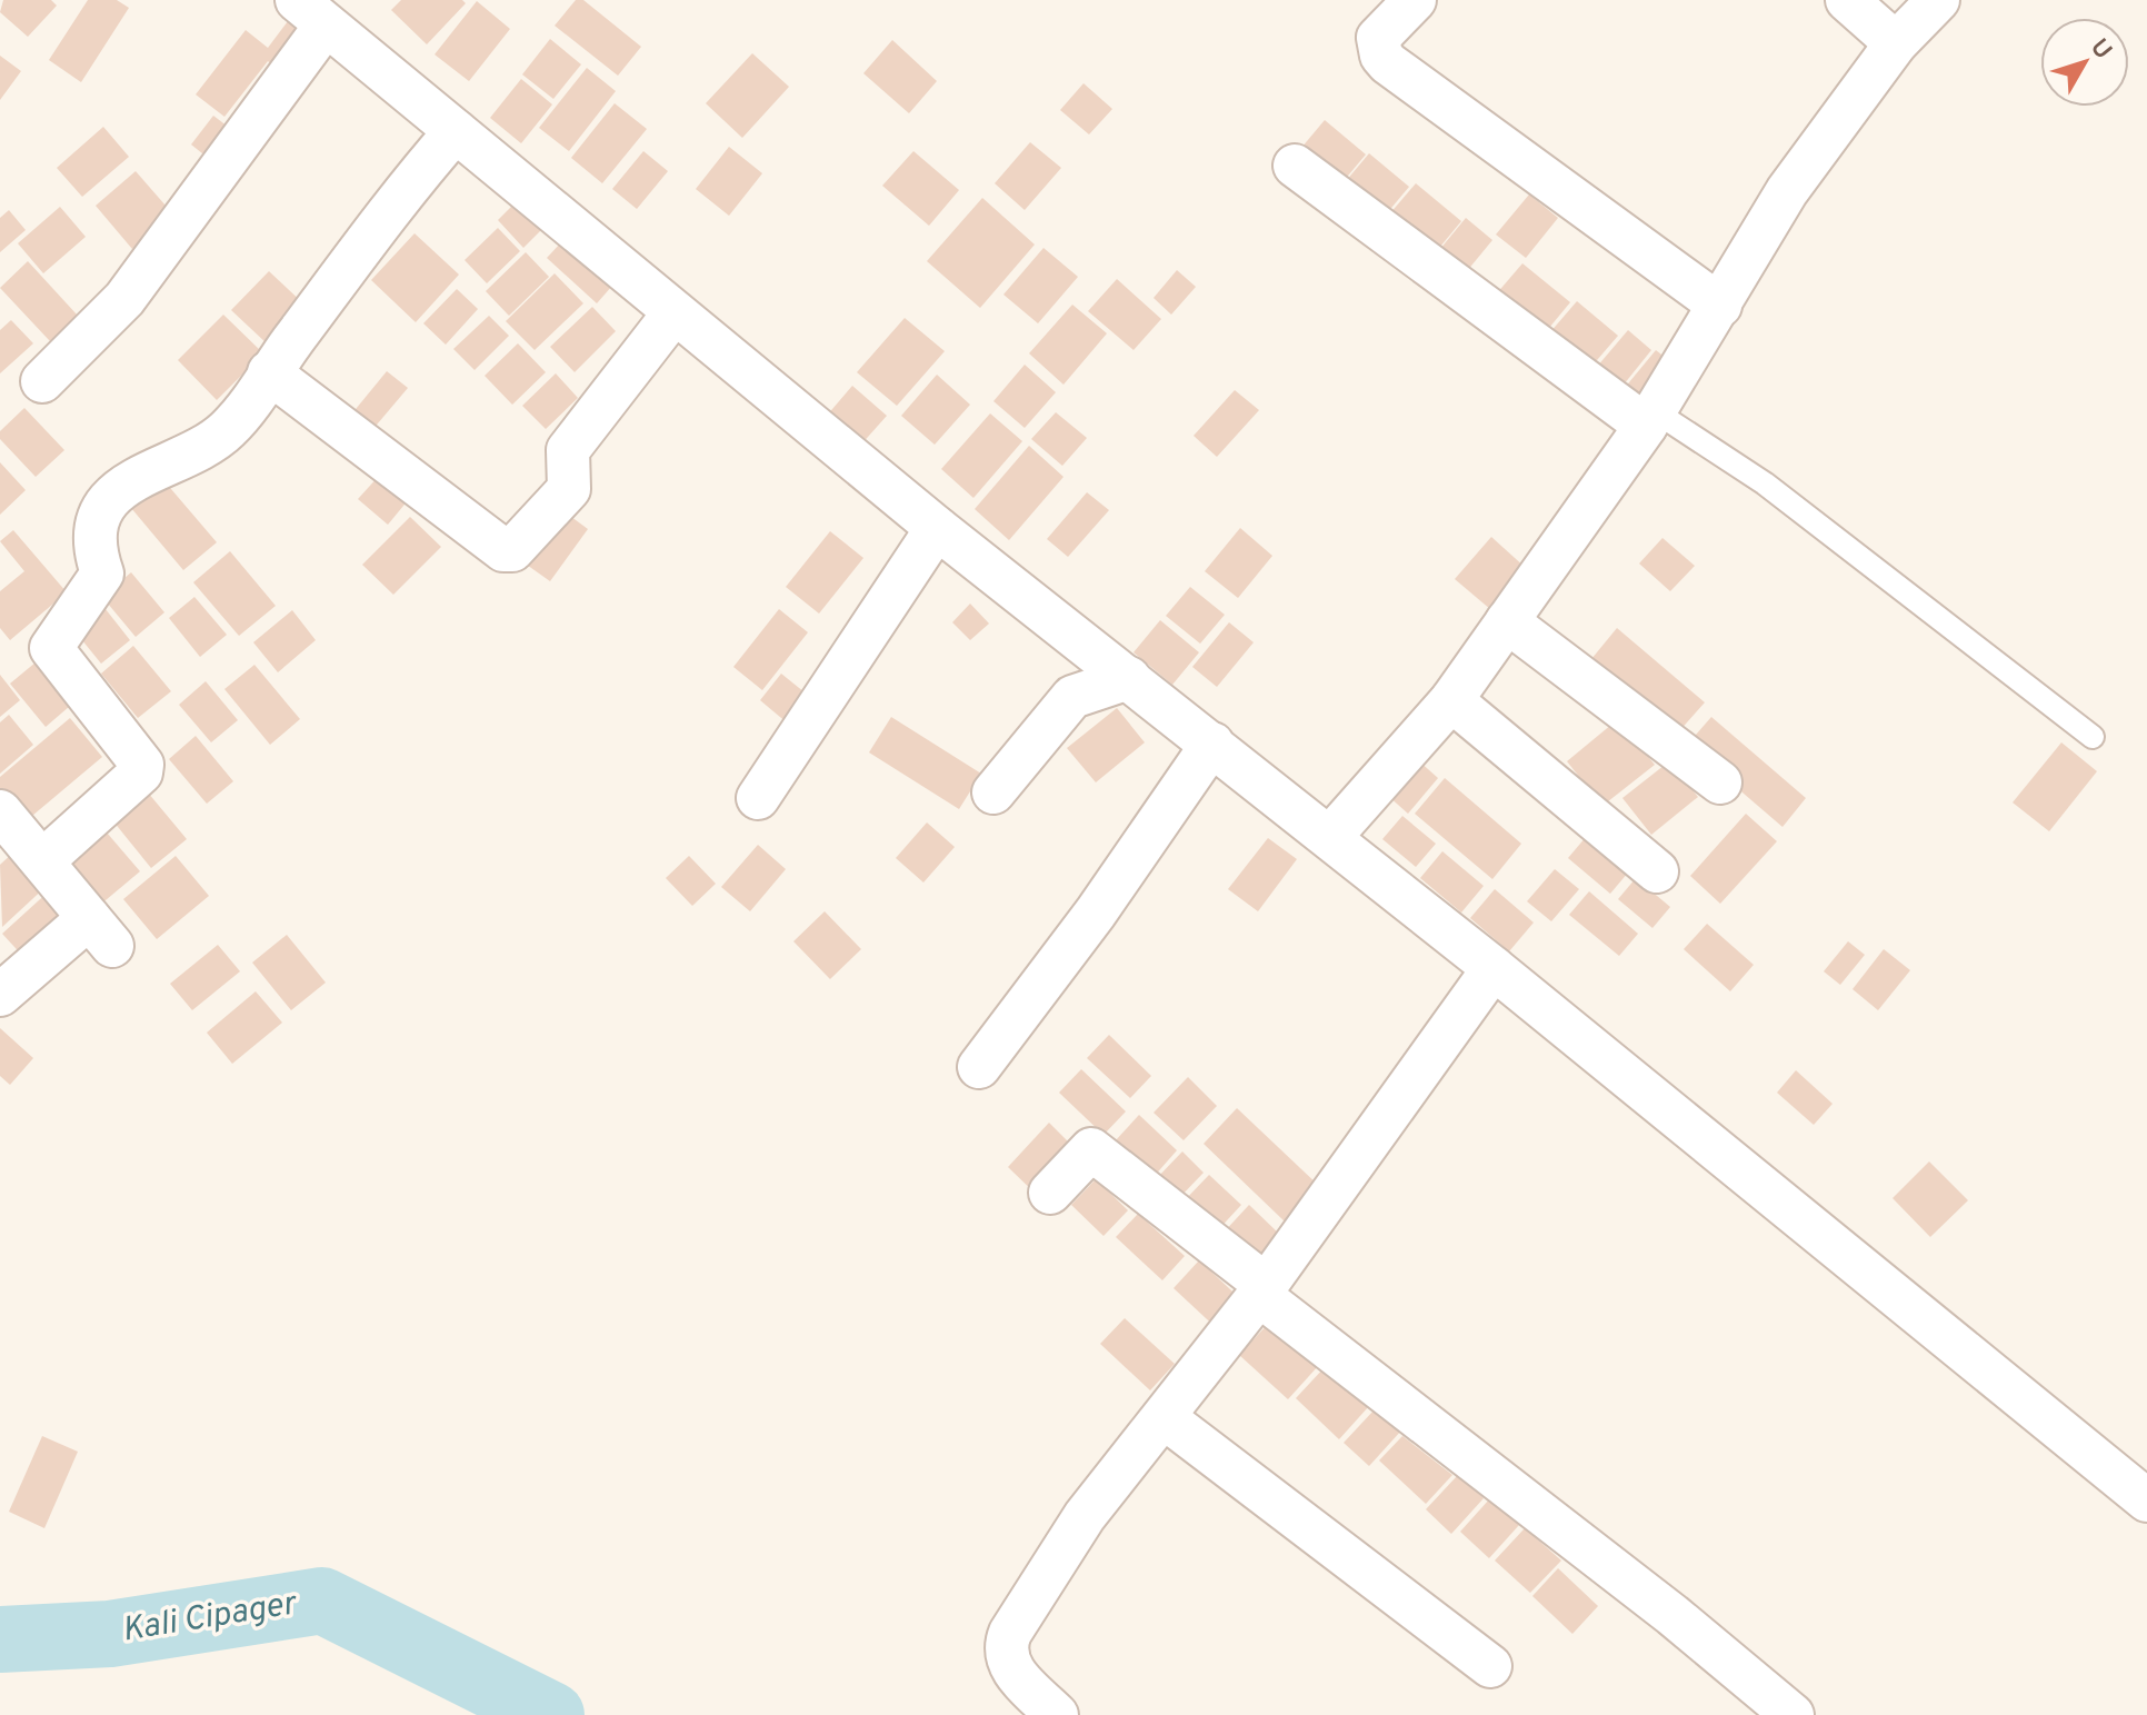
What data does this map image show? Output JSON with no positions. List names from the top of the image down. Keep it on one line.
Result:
{"water":["Kali Cipager"],"north":"top right"}
